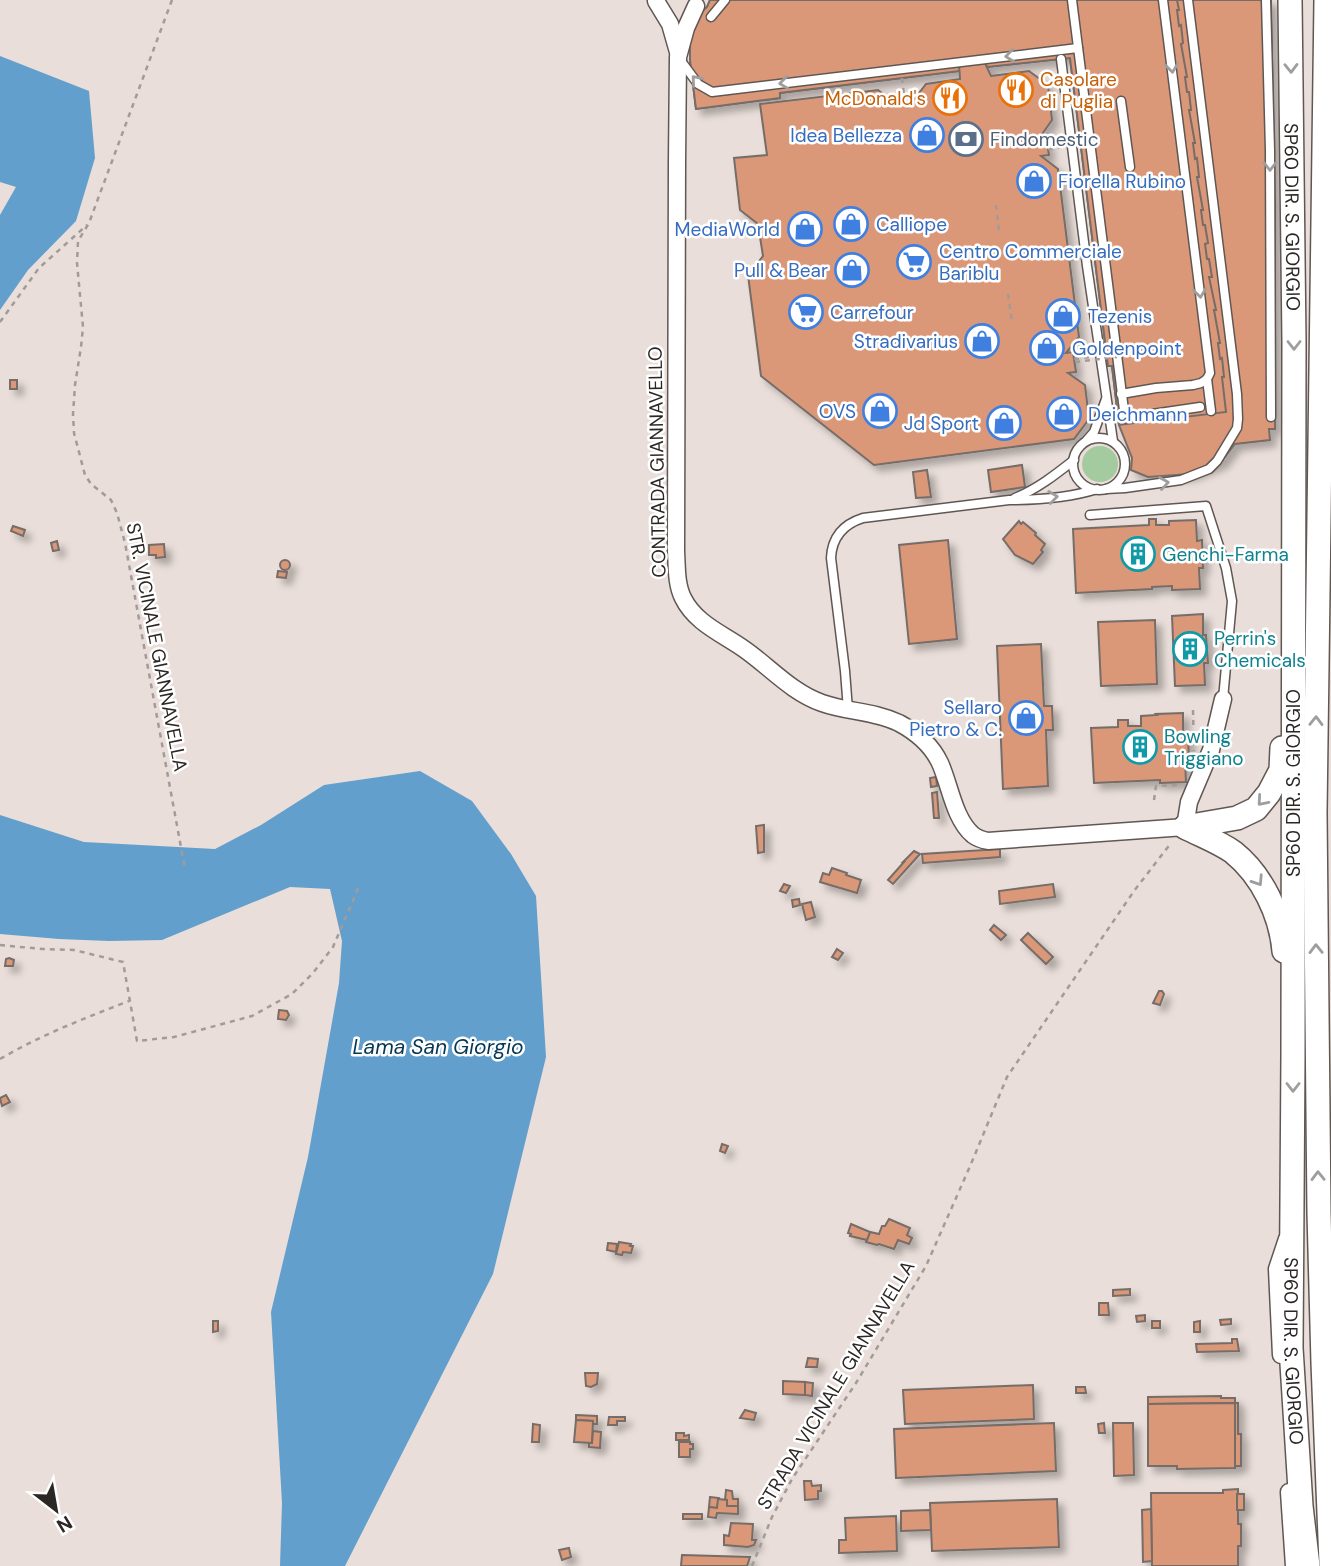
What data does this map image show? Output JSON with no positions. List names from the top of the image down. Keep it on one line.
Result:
{"streets":{"main road":["SP60 DIR. S. GIORGIO"],"street":["CONTRADA GIANNAVELLO"],"path":["STR. VICINALE GIANNAVELLA","STRADA VICINALE GIANNAVELLA"]},"crossings":[["CONTRADA GIANNAVELLO","STRADA VICINALE GIANNAVELLA"]],"water":["Lama San Giorgio"],"places":{"restaurant":["Casolare di Puglia","McDonald's"],"shop":["Idea Bellezza","Fiorella Rubino","Calliope","MediaWorld","Pull & Bear","Tezenis","Stradivarius","Goldenpoint","OVS","Deichmann","Jd Sport","Sellaro Pietro & C."],"bank":["Findomestic"],"supermarket":["Centro Commerciale Bariblu","Carrefour"],"building":["Genchi-Farma","Perrin's Chemicals","Bowling Triggiano"]},"north":"bottom right"}
